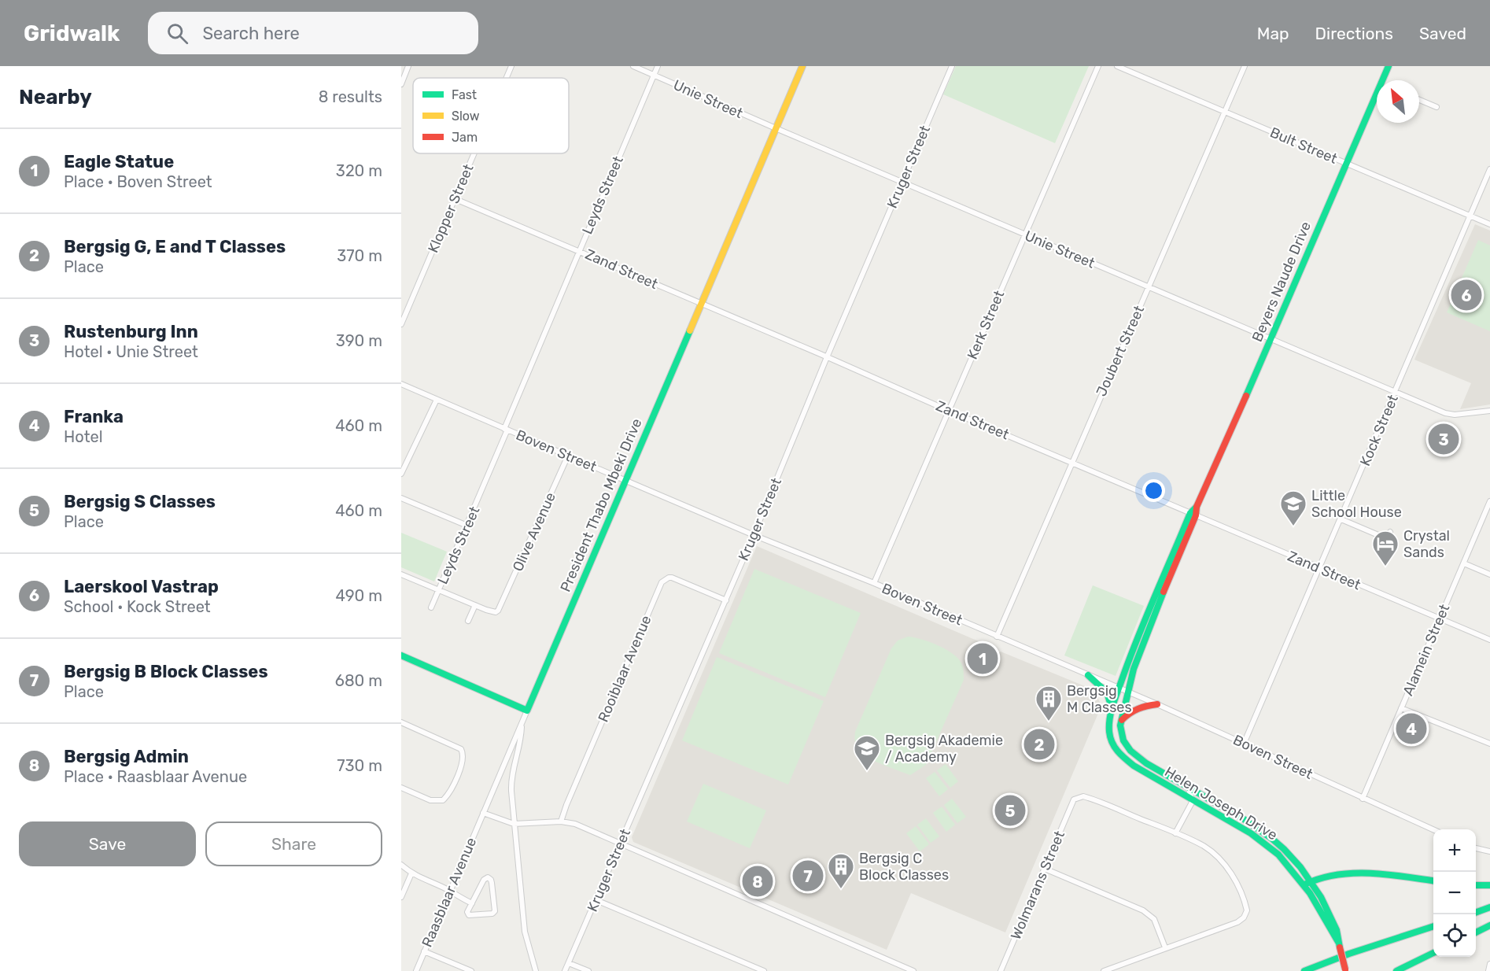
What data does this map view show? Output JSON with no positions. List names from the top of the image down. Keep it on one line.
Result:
{"streets":{"main road":["Beyers Naude Drive","President Thabo Mbeki Drive","Helen Joseph Drive"],"street":["Unie Street","Bult Street","Kruger Street","Leyds Street","Klopper Street","Zand Street","Kerk Street","Joubert Street","Kock Street","Boven Street","Olive Avenue","Alamein Street","Rooiblaar Avenue","Wolmarans Street","Raasblaar Avenue"]},"crossings":[["Unie Street","Kruger Street"],["Unie Street","Leyds Street"],["Unie Street","Beyers Naude Drive"],["Unie Street","Kerk Street"],["Unie Street","Joubert Street"],["Unie Street","Kock Street"],["Unie Street","President Thabo Mbeki Drive"],["Bult Street","Beyers Naude Drive"],["Bult Street","Joubert Street"],["Bult Street","Kock Street"],["Kruger Street","Zand Street"],["Kruger Street","Boven Street"],["Kruger Street","Rooiblaar Avenue"],["Leyds Street","Zand Street"],["Leyds Street","Boven Street"],["Klopper Street","Zand Street"],["Zand Street","Beyers Naude Drive"],["Zand Street","Kerk Street"],["Zand Street","Joubert Street"],["Zand Street","Kock Street"],["Zand Street","President Thabo Mbeki Drive"],["Zand Street","Alamein Street"],["Beyers Naude Drive","Boven Street"],["Beyers Naude Drive","Helen Joseph Drive"],["Kerk Street","Boven Street"],["Joubert Street","Boven Street"],["Kock Street","Boven Street"],["Boven Street","President Thabo Mbeki Drive"],["Boven Street","Olive Avenue"],["Boven Street","Alamein Street"],["Boven Street","Helen Joseph Drive"],["President Thabo Mbeki Drive","Raasblaar Avenue"]],"places":{"school or university":["Little School House","Bergsig Akademie / Academy"],"hotel":["Crystal Sands"],"building":["Bergsig M Classes","Bergsig C Block Classes"]},"legend":["Fast","Slow","Jam"],"north":"top left","page":{"header":"Gridwalk","search":"Search here","nav":["Map","Directions","Saved"],"heading":["Nearby","8 results"],"list":[{"mark":"1","name":"Eagle Statue","note":"Place · Boven Street","value":"320 m"},{"mark":"2","name":"Bergsig G, E and T Classes","note":"Place","value":"370 m"},{"mark":"3","name":"Rustenburg Inn","note":"Hotel · Unie Street","value":"390 m"},{"mark":"4","name":"Franka","note":"Hotel","value":"460 m"},{"mark":"5","name":"Bergsig S Classes","note":"Place","value":"460 m"},{"mark":"6","name":"Laerskool Vastrap","note":"School · Kock Street","value":"490 m"},{"mark":"7","name":"Bergsig B Block Classes","note":"Place","value":"680 m"},{"mark":"8","name":"Bergsig Admin","note":"Place · Raasblaar Avenue","value":"730 m"}],"pins":["6","3","1","4","2","5","7","8"],"buttons":["Save","Share"],"map_buttons":["+","−"]}}
